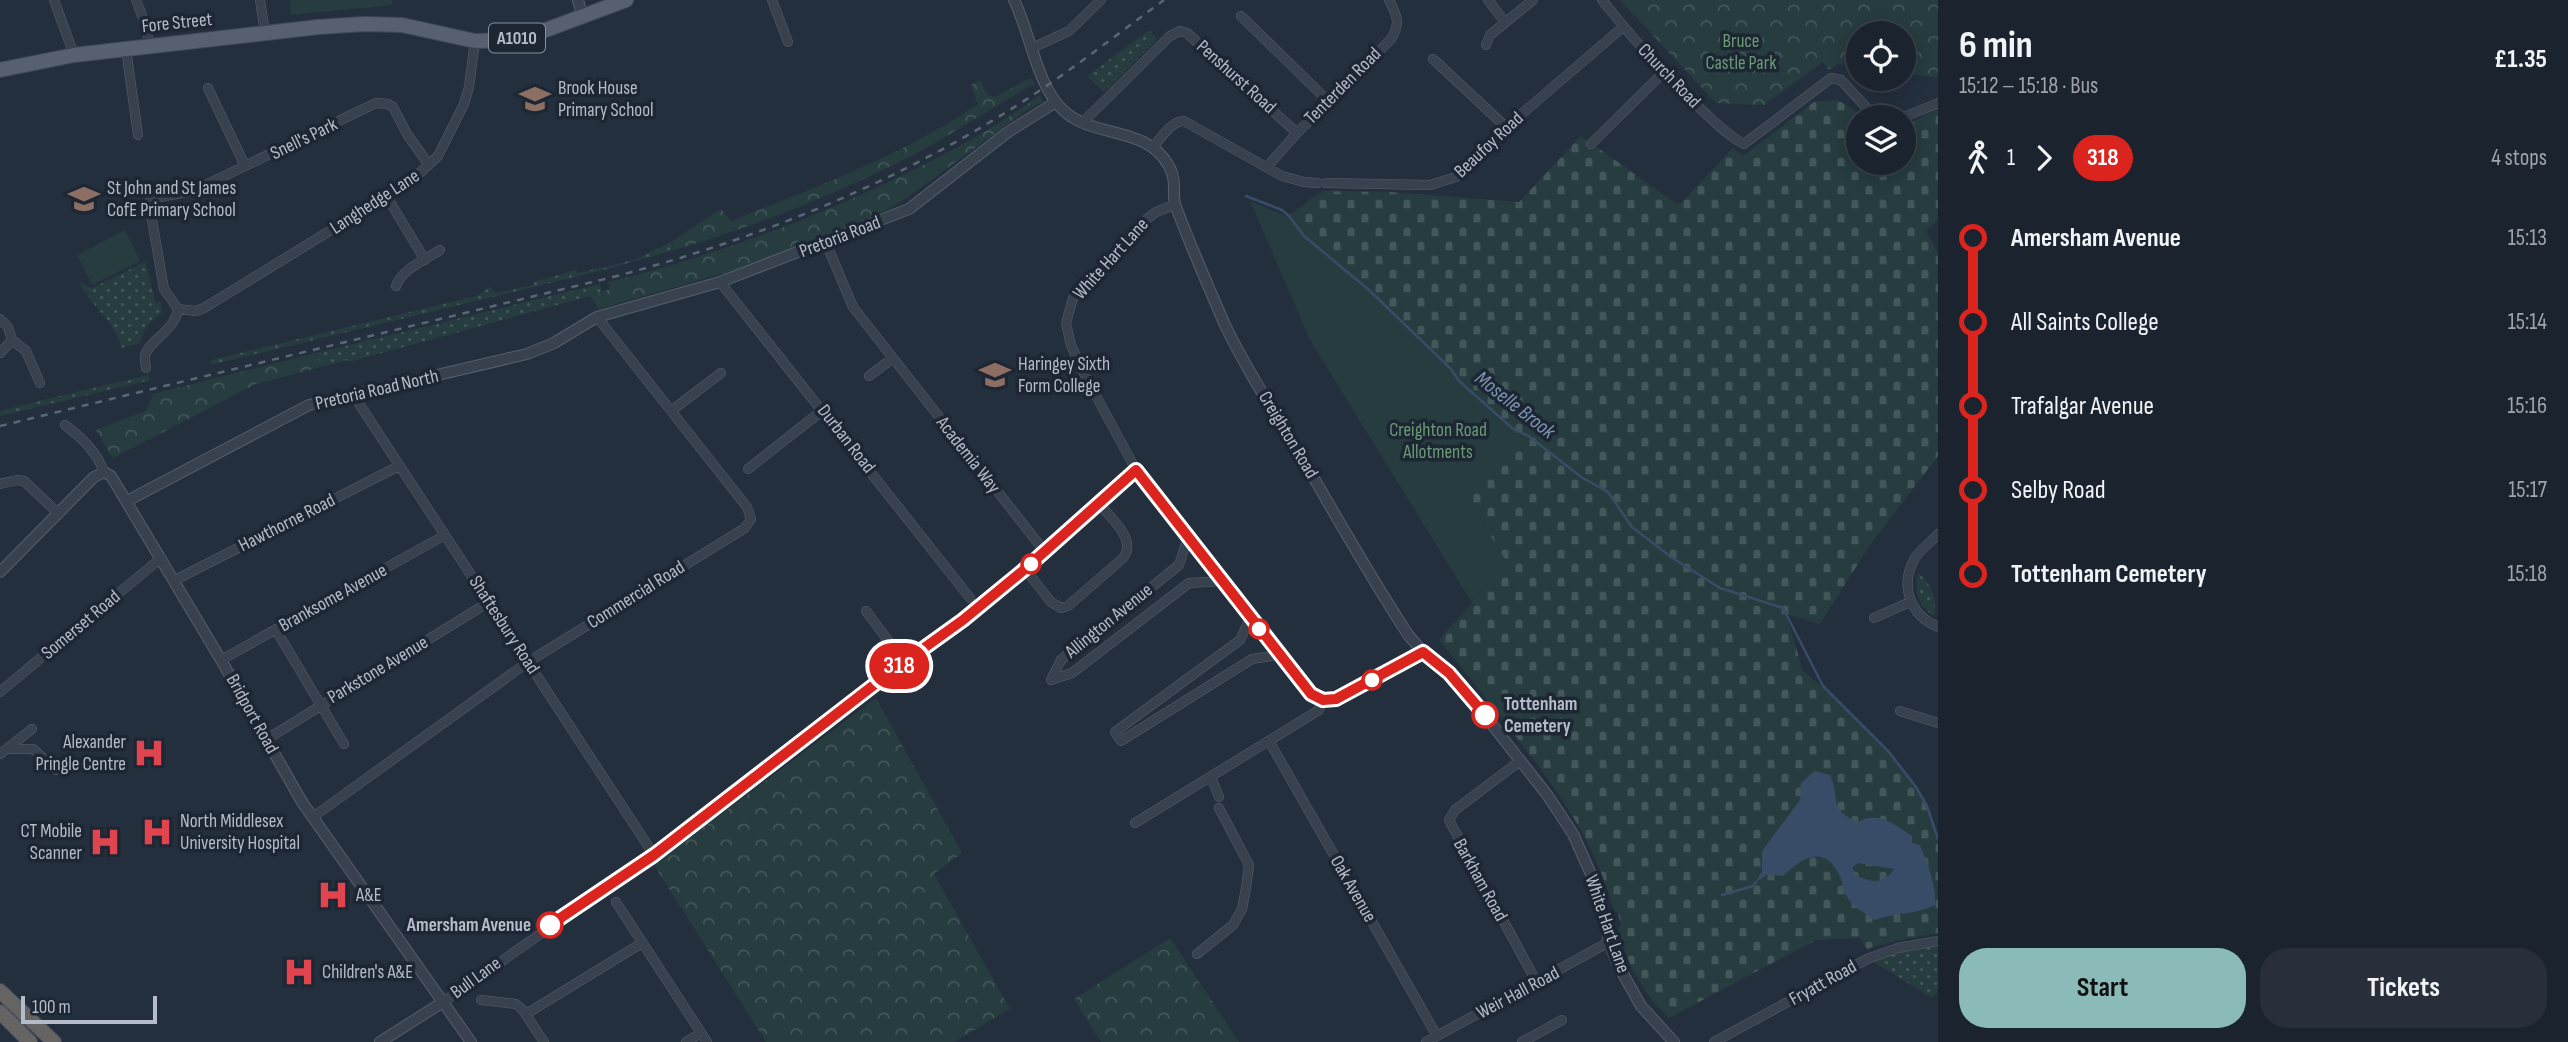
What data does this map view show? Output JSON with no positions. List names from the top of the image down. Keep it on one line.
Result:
{"streets":{"main road":["Fore Street","A1010"],"street":["Church Road","Penshurst Road","Tenterden Road","Snell's Park","Beaufoy Road","Langhedge Lane","Pretoria Road","White Hart Lane","Pretoria Road North","Creighton Road","Durban Road","Academia Way","Hawthorne Road","Commercial Road","Branksome Avenue","Allington Avenue","Somerset Road","Shaftesbury Road","Parkstone Avenue","Bridport Road","Barkham Road","Oak Avenue","Bull Lane","Fryatt Road","Weir Hall Road"]},"crossings":[["Fore Street","A1010"],["Fore Street","Langhedge Lane"],["A1010","Langhedge Lane"],["Church Road","Beaufoy Road"],["Penshurst Road","Tenterden Road"],["Tenterden Road","Beaufoy Road"],["Snell's Park","Langhedge Lane"],["Pretoria Road","Pretoria Road North"],["Pretoria Road","Durban Road"],["Pretoria Road","Academia Way"],["Pretoria Road","Commercial Road"],["White Hart Lane","Creighton Road"],["White Hart Lane","Allington Avenue"],["White Hart Lane","Barkham Road"],["White Hart Lane","Bull Lane"],["White Hart Lane","Weir Hall Road"],["Pretoria Road North","Commercial Road"],["Pretoria Road North","Shaftesbury Road"],["Pretoria Road North","Bridport Road"],["Academia Way","Bull Lane"],["Hawthorne Road","Shaftesbury Road"],["Hawthorne Road","Bridport Road"],["Commercial Road","Shaftesbury Road"],["Commercial Road","Bridport Road"],["Branksome Avenue","Shaftesbury Road"],["Branksome Avenue","Bridport Road"],["Somerset Road","Bridport Road"],["Shaftesbury Road","Parkstone Avenue"],["Shaftesbury Road","Bull Lane"],["Parkstone Avenue","Bridport Road"],["Bridport Road","Bull Lane"],["Barkham Road","Weir Hall Road"],["Oak Avenue","Weir Hall Road"]],"water":["Moselle Brook"],"parks":["Bruce Castle Park","Creighton Road Allotments"],"places":{"school or university":["Brook House Primary School","St John and St James CofE Primary School","Haringey Sixth Form College"],"other":["Tottenham Cemetery","Amersham Avenue"],"hospital":["Alexander Pringle Centre","North Middlesex University Hospital","CT Mobile Scanner","A&E","Children's A&E"]},"lines":["bus line 318"],"scale_bar":"100 m","page":{"on_map":"318","heading":["6 min","15:12 – 15:18 · Bus","£1.35"],"legs":["1","318","4 stops"],"list":[{"name":"Amersham Avenue","value":"15:13"},{"name":"All Saints College","value":"15:14"},{"name":"Trafalgar Avenue","value":"15:16"},{"name":"Selby Road","value":"15:17"},{"name":"Tottenham Cemetery","value":"15:18"}],"buttons":["Start","Tickets"],"scale":"100 m"}}
